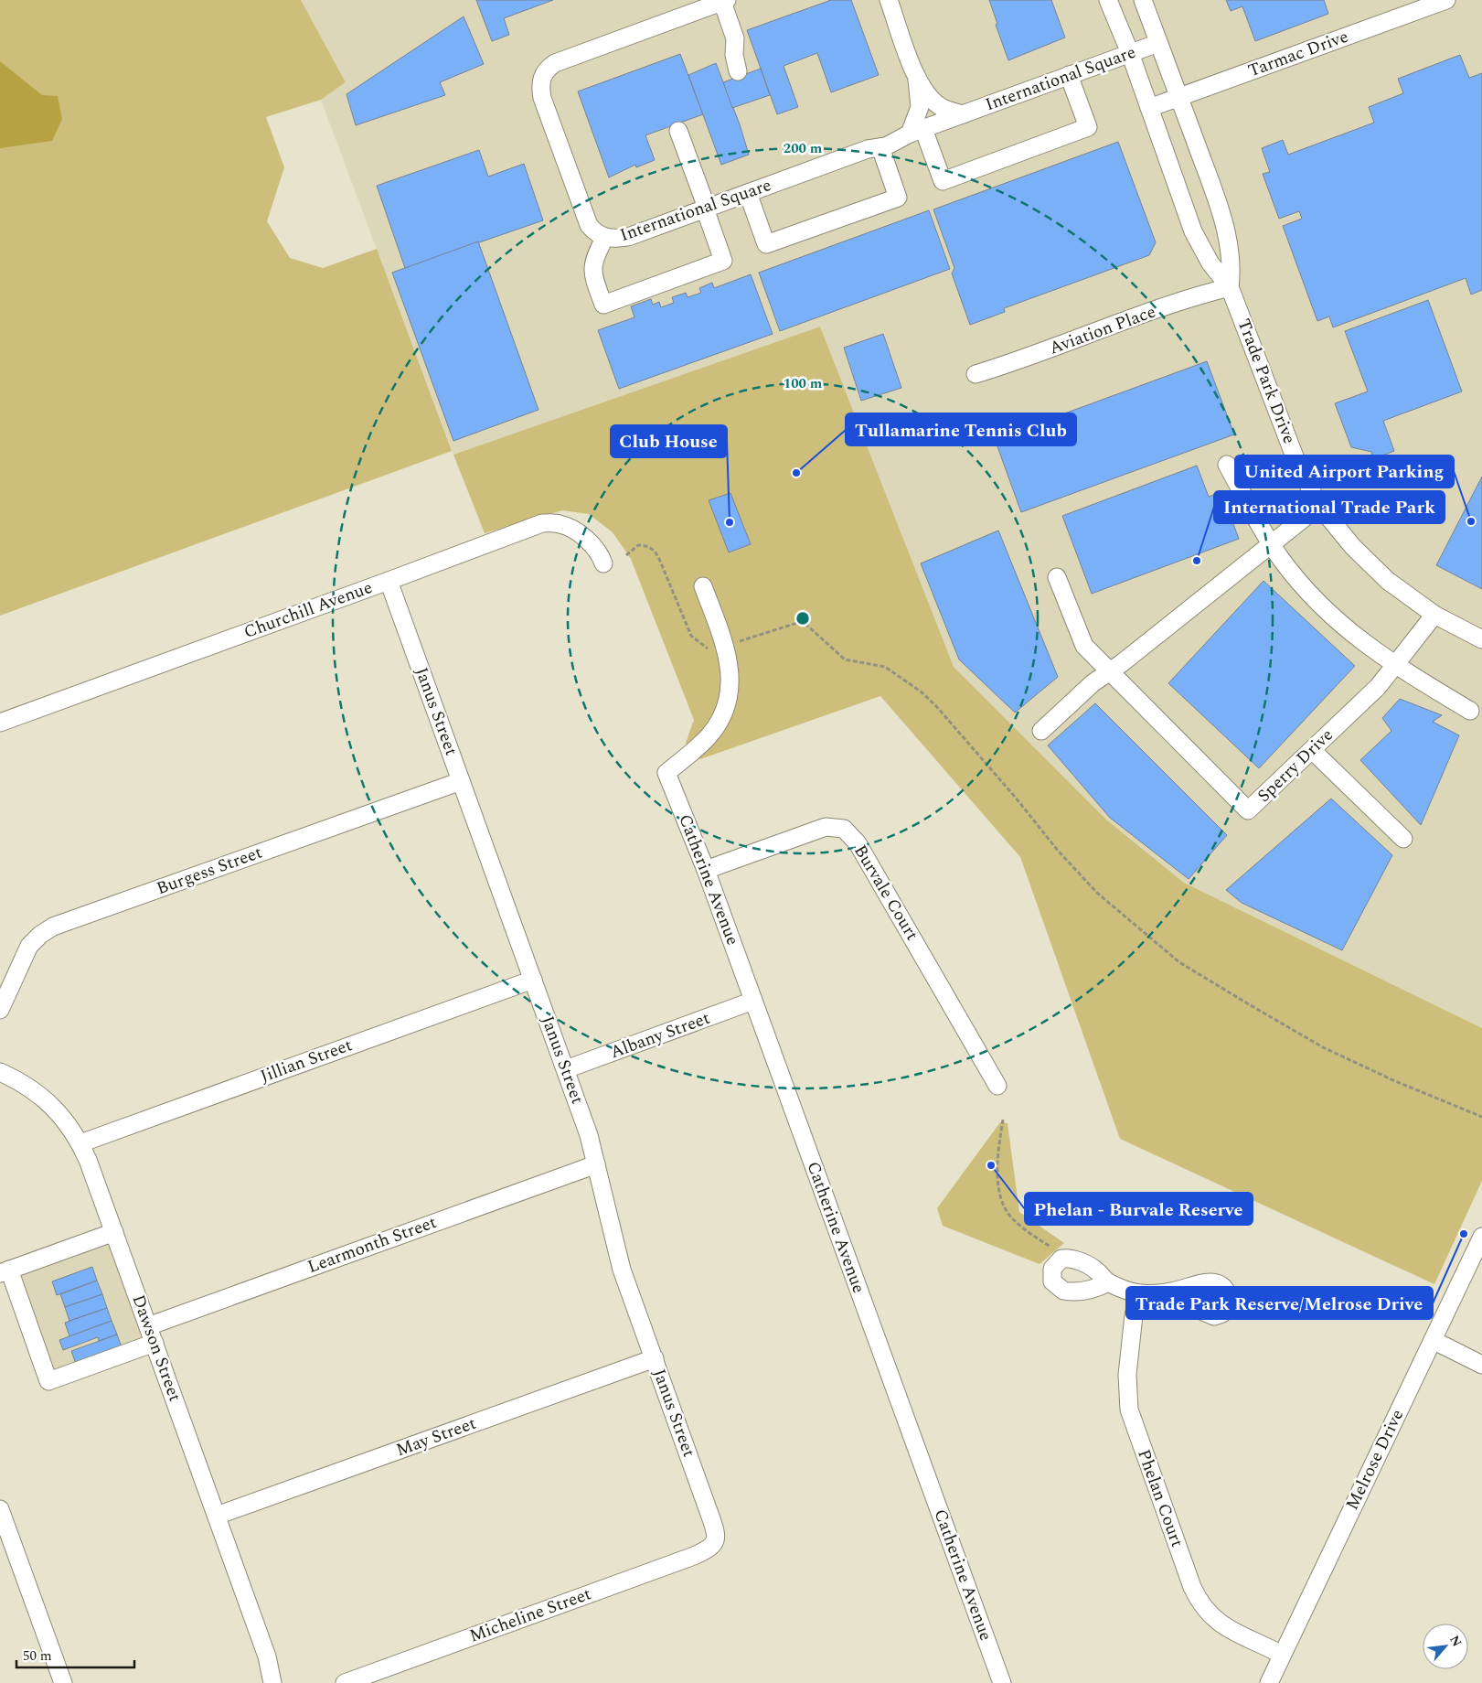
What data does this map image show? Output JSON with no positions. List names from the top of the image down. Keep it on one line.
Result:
{"streets":{"street":["Tarmac Drive","International Square","Aviation Place","Trade Park Drive","Churchill Avenue","Janus Street","Sperry Drive","Burgess Street","Catherine Avenue","Burvale Court","Albany Street","Jillian Street","Learmonth Street","Dawson Street","May Street","Melrose Drive","Phelan Court","Micheline Street"]},"crossings":[["Tarmac Drive","Trade Park Drive"],["International Square","Trade Park Drive"],["Aviation Place","Trade Park Drive"],["Trade Park Drive","Sperry Drive"],["Churchill Avenue","Janus Street"],["Janus Street","Burgess Street"],["Janus Street","Albany Street"],["Janus Street","Jillian Street"],["Janus Street","Learmonth Street"],["Janus Street","May Street"],["Janus Street","Micheline Street"],["Catherine Avenue","Burvale Court"],["Catherine Avenue","Albany Street"],["Jillian Street","Dawson Street"],["Learmonth Street","Dawson Street"],["Dawson Street","May Street"],["Melrose Drive","Phelan Court"]],"places":["Tullamarine Tennis Club","United Airport Parking","Club House","International Trade Park","Phelan - Burvale Reserve","Trade Park Reserve/Melrose Drive"],"scale_bar":"50 m","north":"top right","rings":["200 m","100 m"]}
